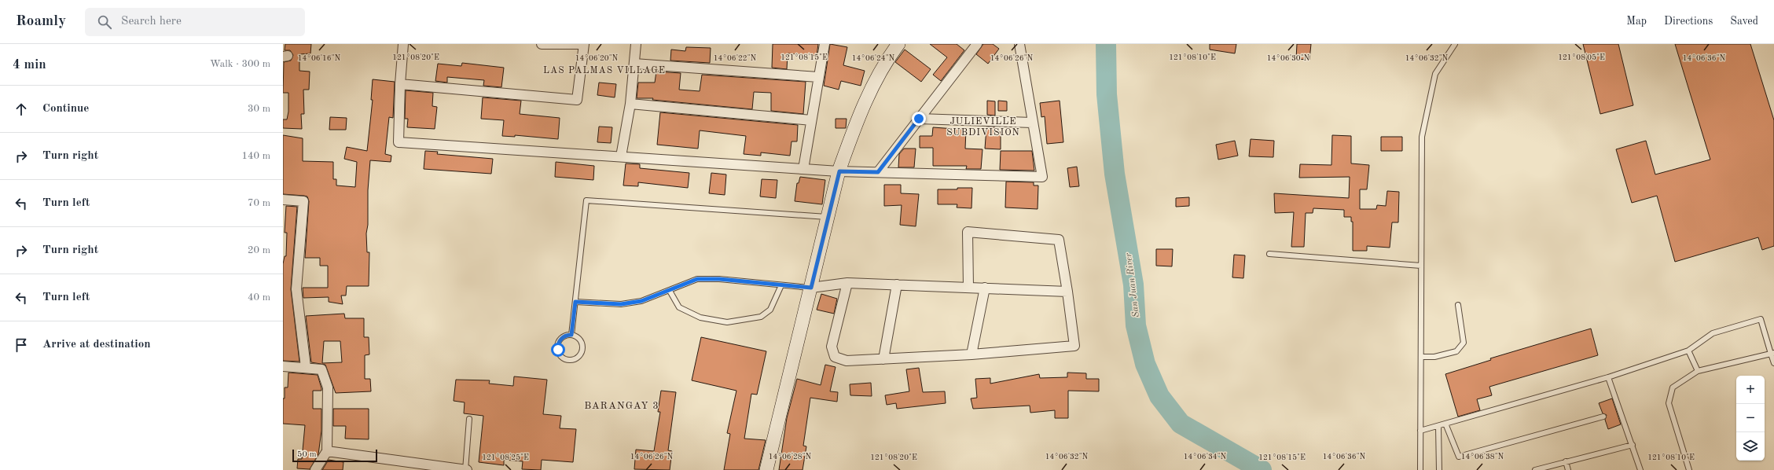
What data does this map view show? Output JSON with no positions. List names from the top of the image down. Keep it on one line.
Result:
{"districts":["LAS PALMAS VILLAGE","JULIEVILLE SUBDIVISION","BARANGAY 3"],"water":["San Juan River"],"scale_bar":"50 m","page":{"header":"Roamly","search":"Search here","nav":["Map","Directions","Saved"],"heading":["4 min","Walk · 300 m"],"list":[["Continue","30 m"],["Turn right","140 m"],["Turn left","70 m"],["Turn right","20 m"],["Turn left","40 m"],"Arrive at destination"],"map_buttons":["+","−"],"scale":"50 m"},"coordinates":["121°08'20\"E","121°08'15\"E","121°08'10\"E","121°08'05\"E","14°06'16\"N","14°06'20\"N","14°06'22\"N","14°06'24\"N","14°06'26\"N","14°06'30\"N","14°06'32\"N","14°06'36\"N","14°06'28\"N","14°06'34\"N","14°06'38\"N","121°08'25\"E"]}
